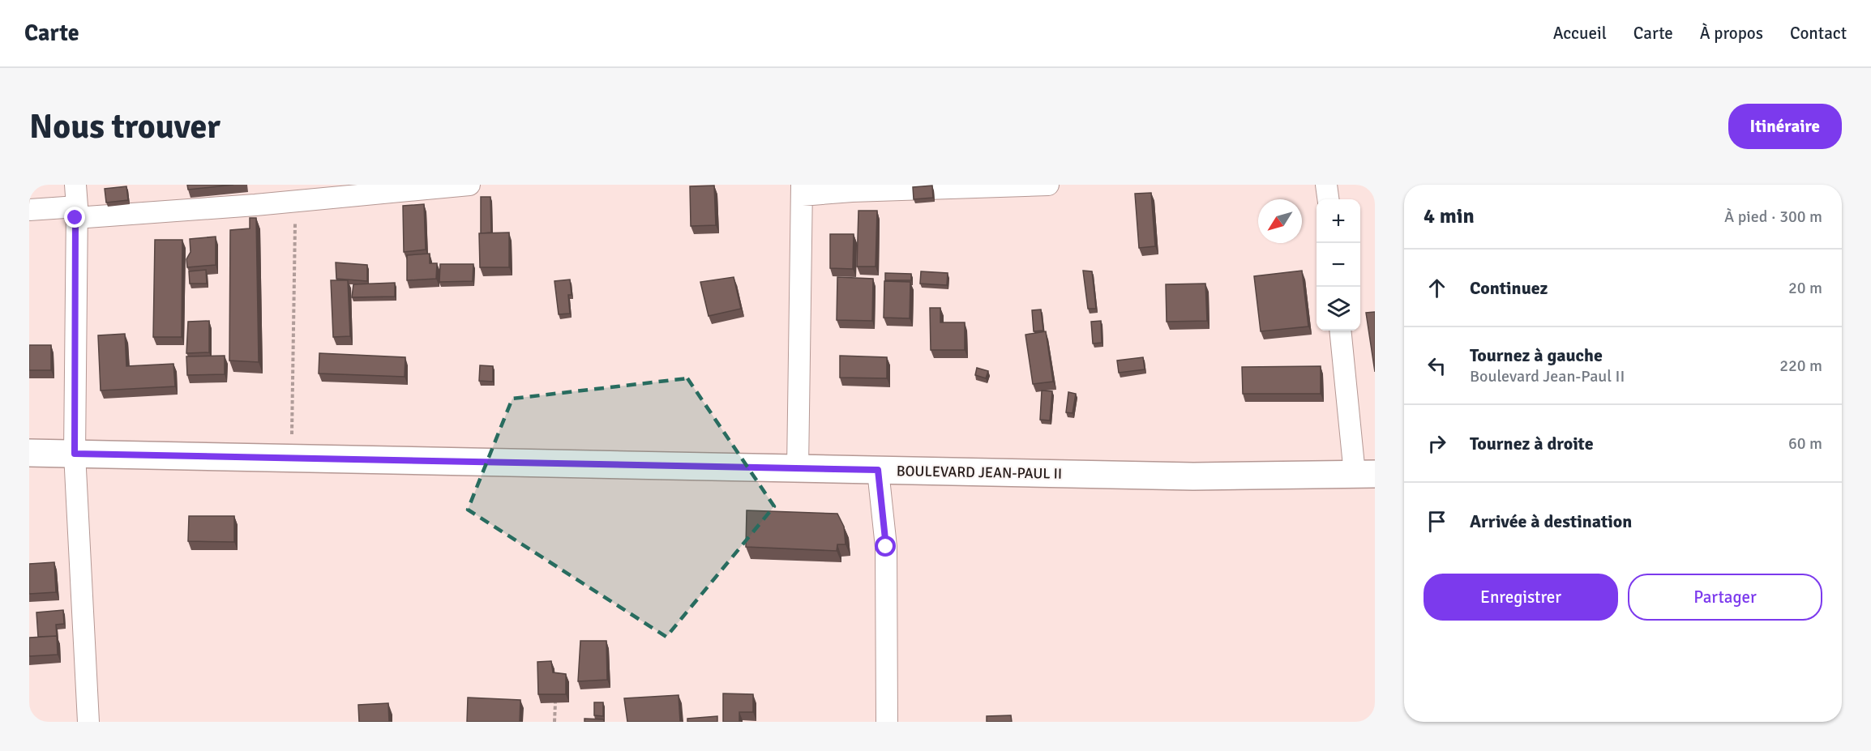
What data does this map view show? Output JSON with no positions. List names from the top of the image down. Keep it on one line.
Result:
{"streets":{"main road":["BOULEVARD JEAN-PAUL II"]},"north":"bottom left","page":{"header":"Carte","nav":["Accueil","Carte","À propos","Contact"],"buttons":["Itinéraire",["Enregistrer","Partager"]],"title":"Nous trouver","heading":["4 min","À pied · 300 m"],"map_buttons":["+","−"],"list":[["Continuez","20 m"],["Tournez à gauche","Boulevard Jean-Paul II","220 m"],["Tournez à droite","60 m"],"Arrivée à destination"]}}
